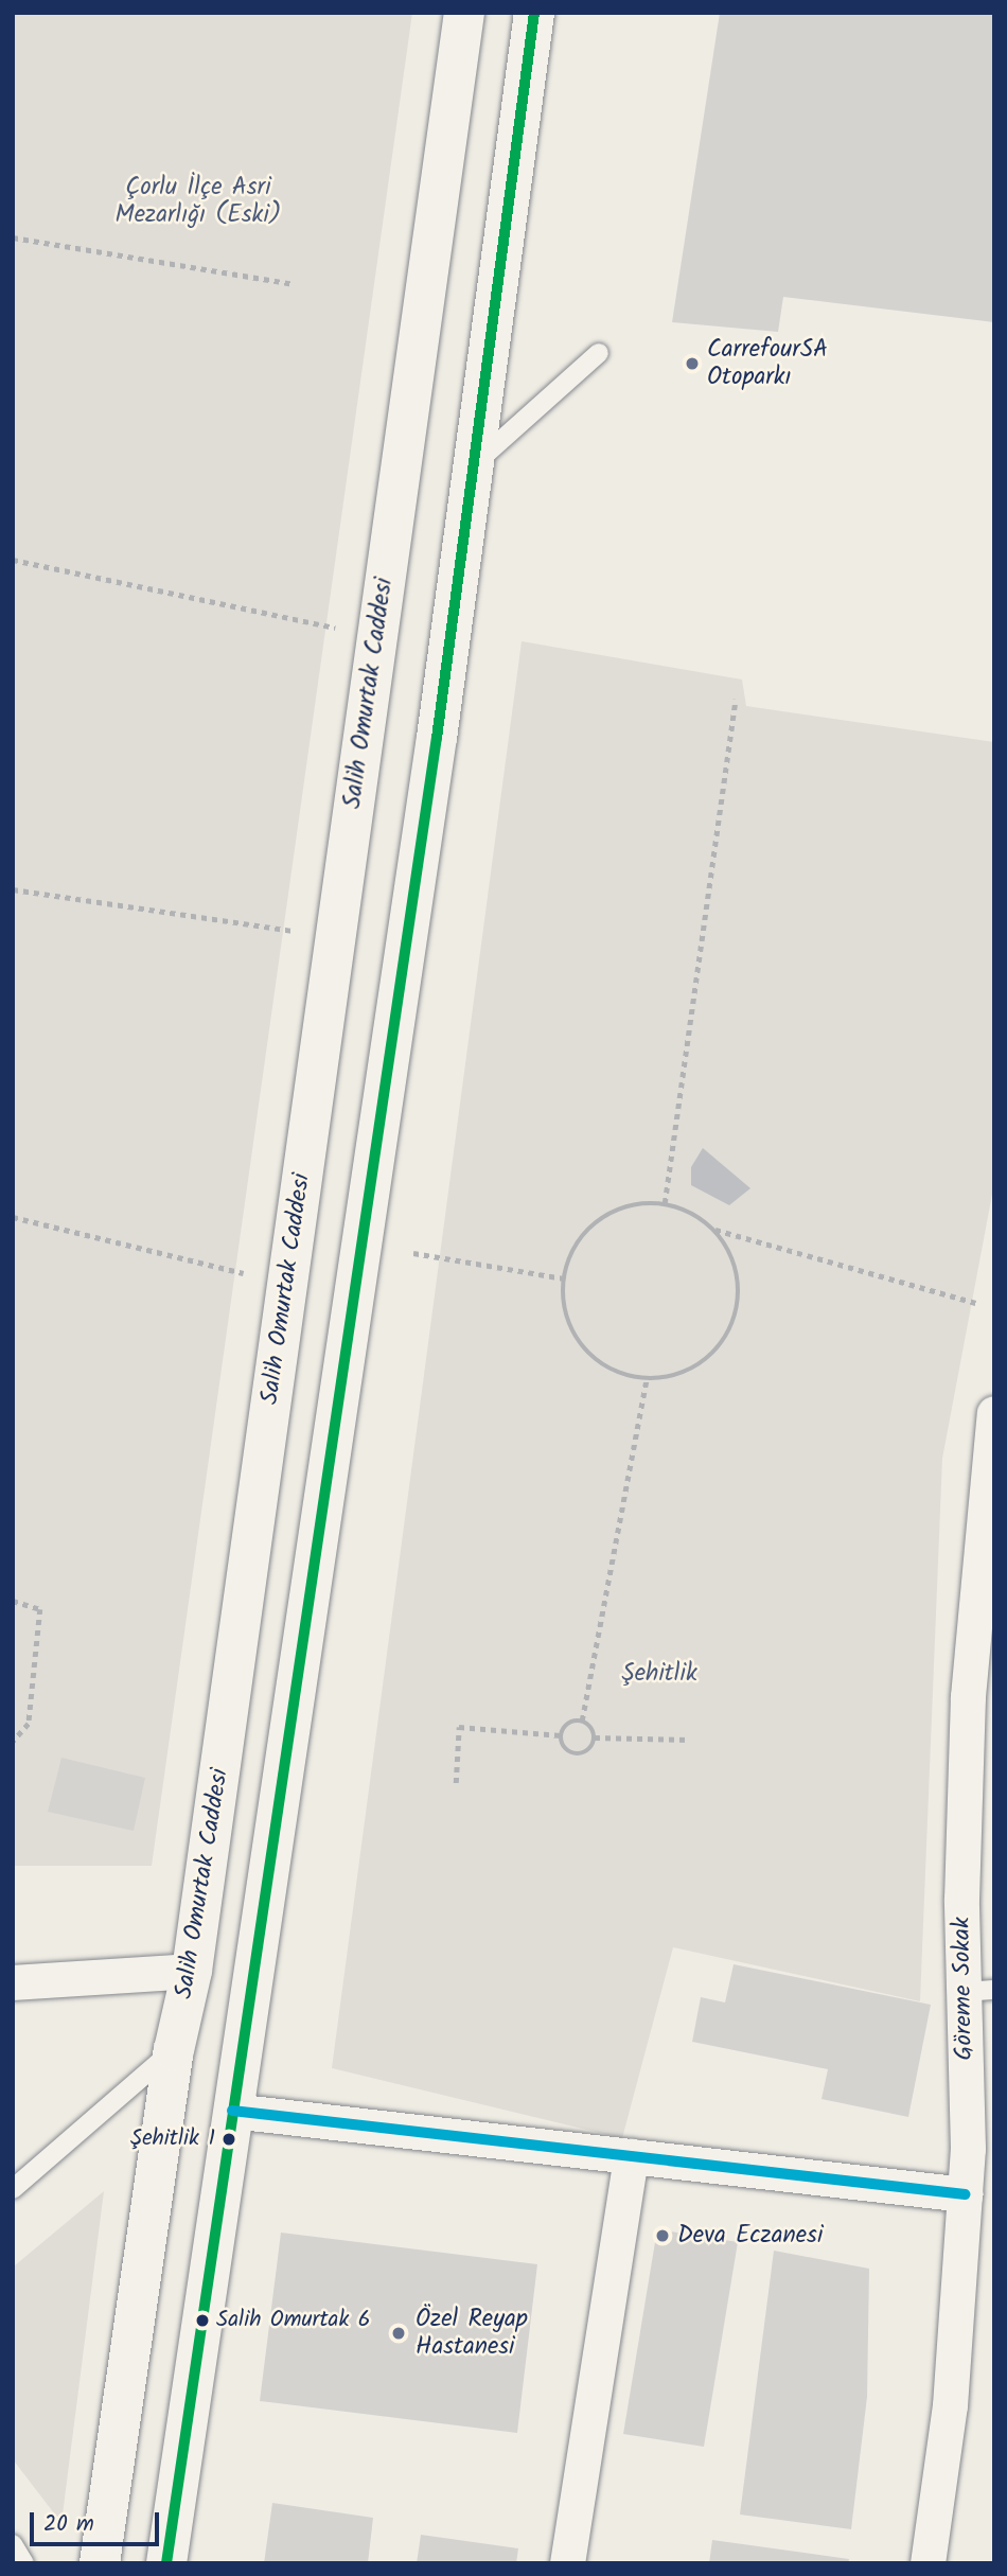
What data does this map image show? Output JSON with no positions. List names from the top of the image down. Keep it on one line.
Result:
{"streets":{"main road":["Salih Omurtak Caddesi"],"street":["Göreme Sokak"]},"parks":["Çorlu İlçe Asri Mezarlığı (Eski)","Şehitlik"],"places":["CarrefourSA Otoparkı","Şehitlik 1","Deva Eczanesi","Salih Omurtak 6","Özel Reyap Hastanesi"],"scale_bar":"20 m"}
